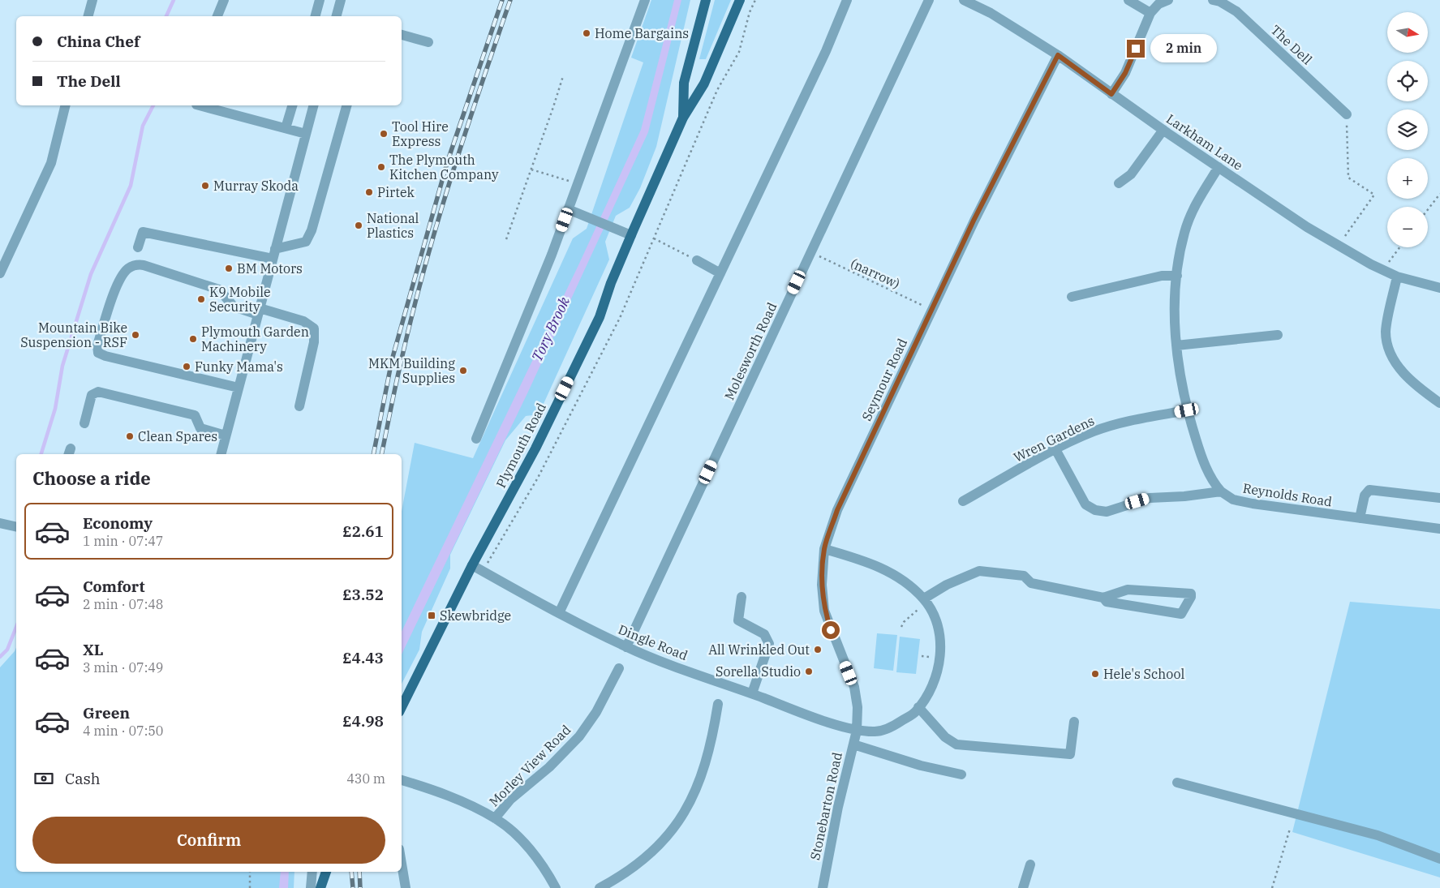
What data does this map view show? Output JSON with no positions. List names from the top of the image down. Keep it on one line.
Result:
{"streets":{"main road":["Plymouth Road"],"street":["The Dell","Larkham Lane","Molesworth Road","Seymour Road","Wren Gardens","Reynolds Road","Dingle Road","Morley View Road","Stonebarton Road"],"path":["(narrow)"]},"crossings":[["Larkham Lane","Seymour Road"],["(narrow)","Molesworth Road"],["(narrow)","Seymour Road"],["Molesworth Road","Dingle Road"],["Seymour Road","Dingle Road"],["Seymour Road","Stonebarton Road"],["Plymouth Road","Dingle Road"],["Dingle Road","Stonebarton Road"]],"water":["Tory Brook"],"places":{"other":["Home Bargains","Tool Hire Express","The Plymouth Kitchen Company","Murray Skoda","Pirtek","National Plastics","BM Motors","K9 Mobile Security","Mountain Bike Suspension - RSF","Plymouth Garden Machinery","Funky Mama's","MKM Building Supplies","Clean Spares","All Wrinkled Out","Sorella Studio","Hele's School"],"transit":["Skewbridge"]},"north":"right","page":{"map_buttons":["+","−"],"banner":["China Chef","The Dell"],"bubble":"2 min","heading":"Choose a ride","list":[{"name":"Economy","note":"1 min · 07:47","value":"£2.61"},{"name":"Comfort","note":"2 min · 07:48","value":"£3.52"},{"name":"XL","note":"3 min · 07:49","value":"£4.43"},{"name":"Green","note":"4 min · 07:50","value":"£4.98"}],"pay":["Cash","430 m"],"buttons":"Confirm"}}
